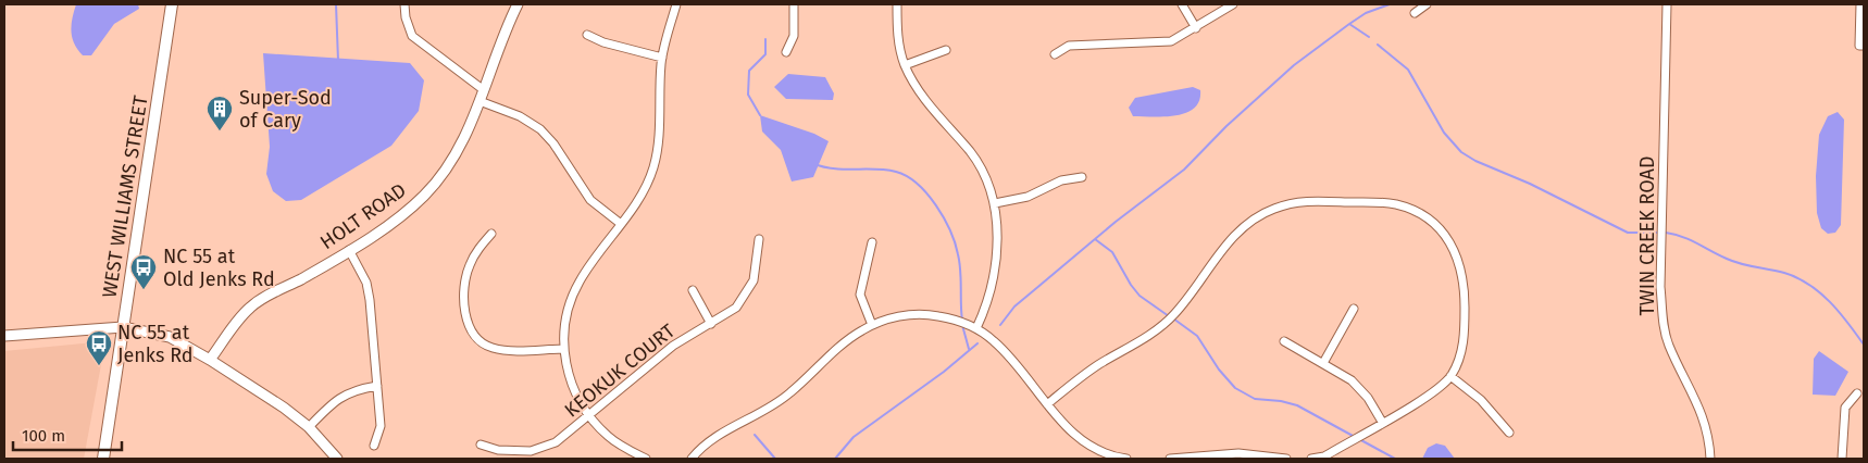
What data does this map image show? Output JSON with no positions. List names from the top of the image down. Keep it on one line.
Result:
{"streets":{"main road":["WEST WILLIAMS STREET"],"street":["HOLT ROAD","TWIN CREEK ROAD","KEOKUK COURT"]},"places":{"building":["Super-Sod of Cary"],"bus stop":["NC 55 at Old Jenks Rd","NC 55 at Jenks Rd"]},"scale_bar":"100 m"}
